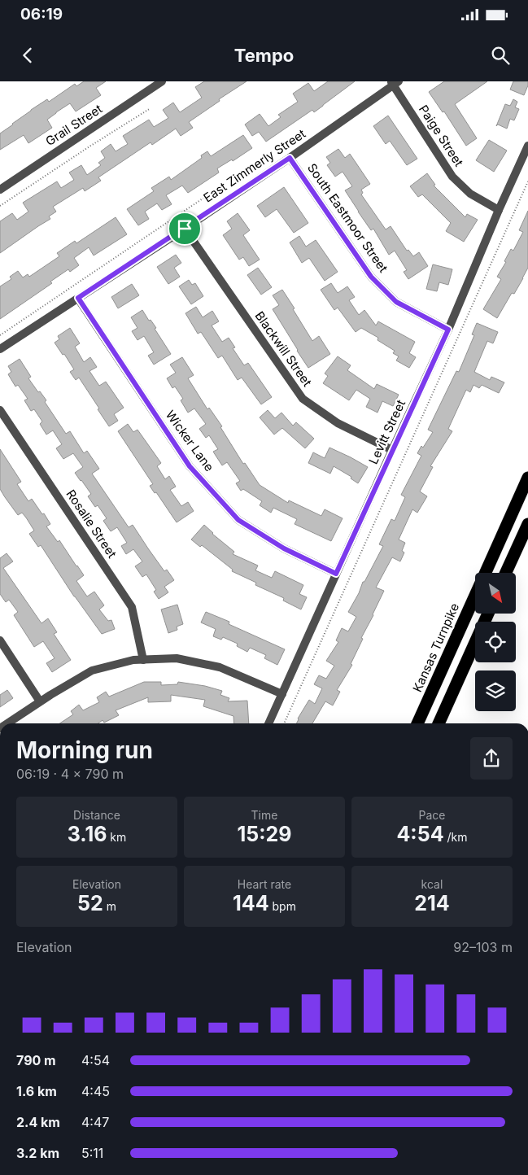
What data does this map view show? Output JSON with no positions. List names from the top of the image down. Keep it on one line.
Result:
{"streets":{"highway":["Kansas Turnpike"],"street":["Grail Street","Paige Street","East Zimmerly Street","South Eastmoor Street","Blackwill Street","Levitt Street","Wicker Lane","Rosalie Street"]},"crossings":[["Paige Street","East Zimmerly Street"],["Paige Street","Levitt Street"],["East Zimmerly Street","South Eastmoor Street"],["East Zimmerly Street","Blackwill Street"],["East Zimmerly Street","Wicker Lane"],["South Eastmoor Street","Levitt Street"],["Blackwill Street","Levitt Street"],["Levitt Street","Wicker Lane"]],"north":"bottom right","page":{"status":"06:19","header":"Tempo","heading":["Morning run","06:19 · 4 × 790 m"],"stats":[["Distance","3.16 km"],["Time","15:29"],["Pace","4:54 /km"],["Elevation","52 m"],["Heart rate","144 bpm"],["kcal","214"]],"chart":["Elevation","92–103 m"],"list":[{"name":"790 m","note":"4:54"},{"name":"1.6 km","note":"4:45"},{"name":"2.4 km","note":"4:47"},{"name":"3.2 km","note":"5:11"}]}}
